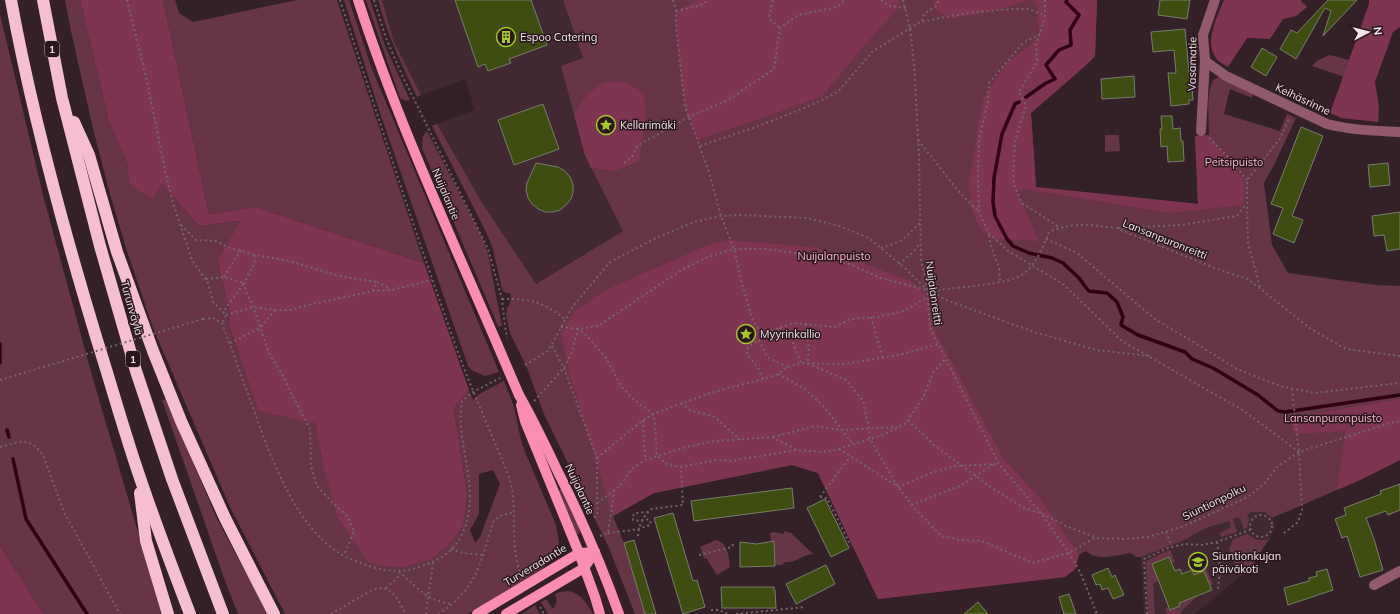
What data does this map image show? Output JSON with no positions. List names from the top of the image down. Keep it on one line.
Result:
{"streets":{"highway":["1","Turunväylä"],"main road":["Nuijalantie","Turveradantie"],"street":["Vasamatie","Keihäsrinne"],"path":["Lansanpuronreitti","Nuijalanreitti","Siuntionpolku"]},"crossings":[["Vasamatie","Keihäsrinne"],["Nuijalantie","Turveradantie"]],"parks":["Peitsipuisto","Nuijalanpuisto","Lansanpuronpuisto"],"places":{"building":["Espoo Catering"],"place":["Kellarimäki","Myyrinkallio"],"school or university":["Siuntionkujan päiväkoti"]},"north":"right"}
